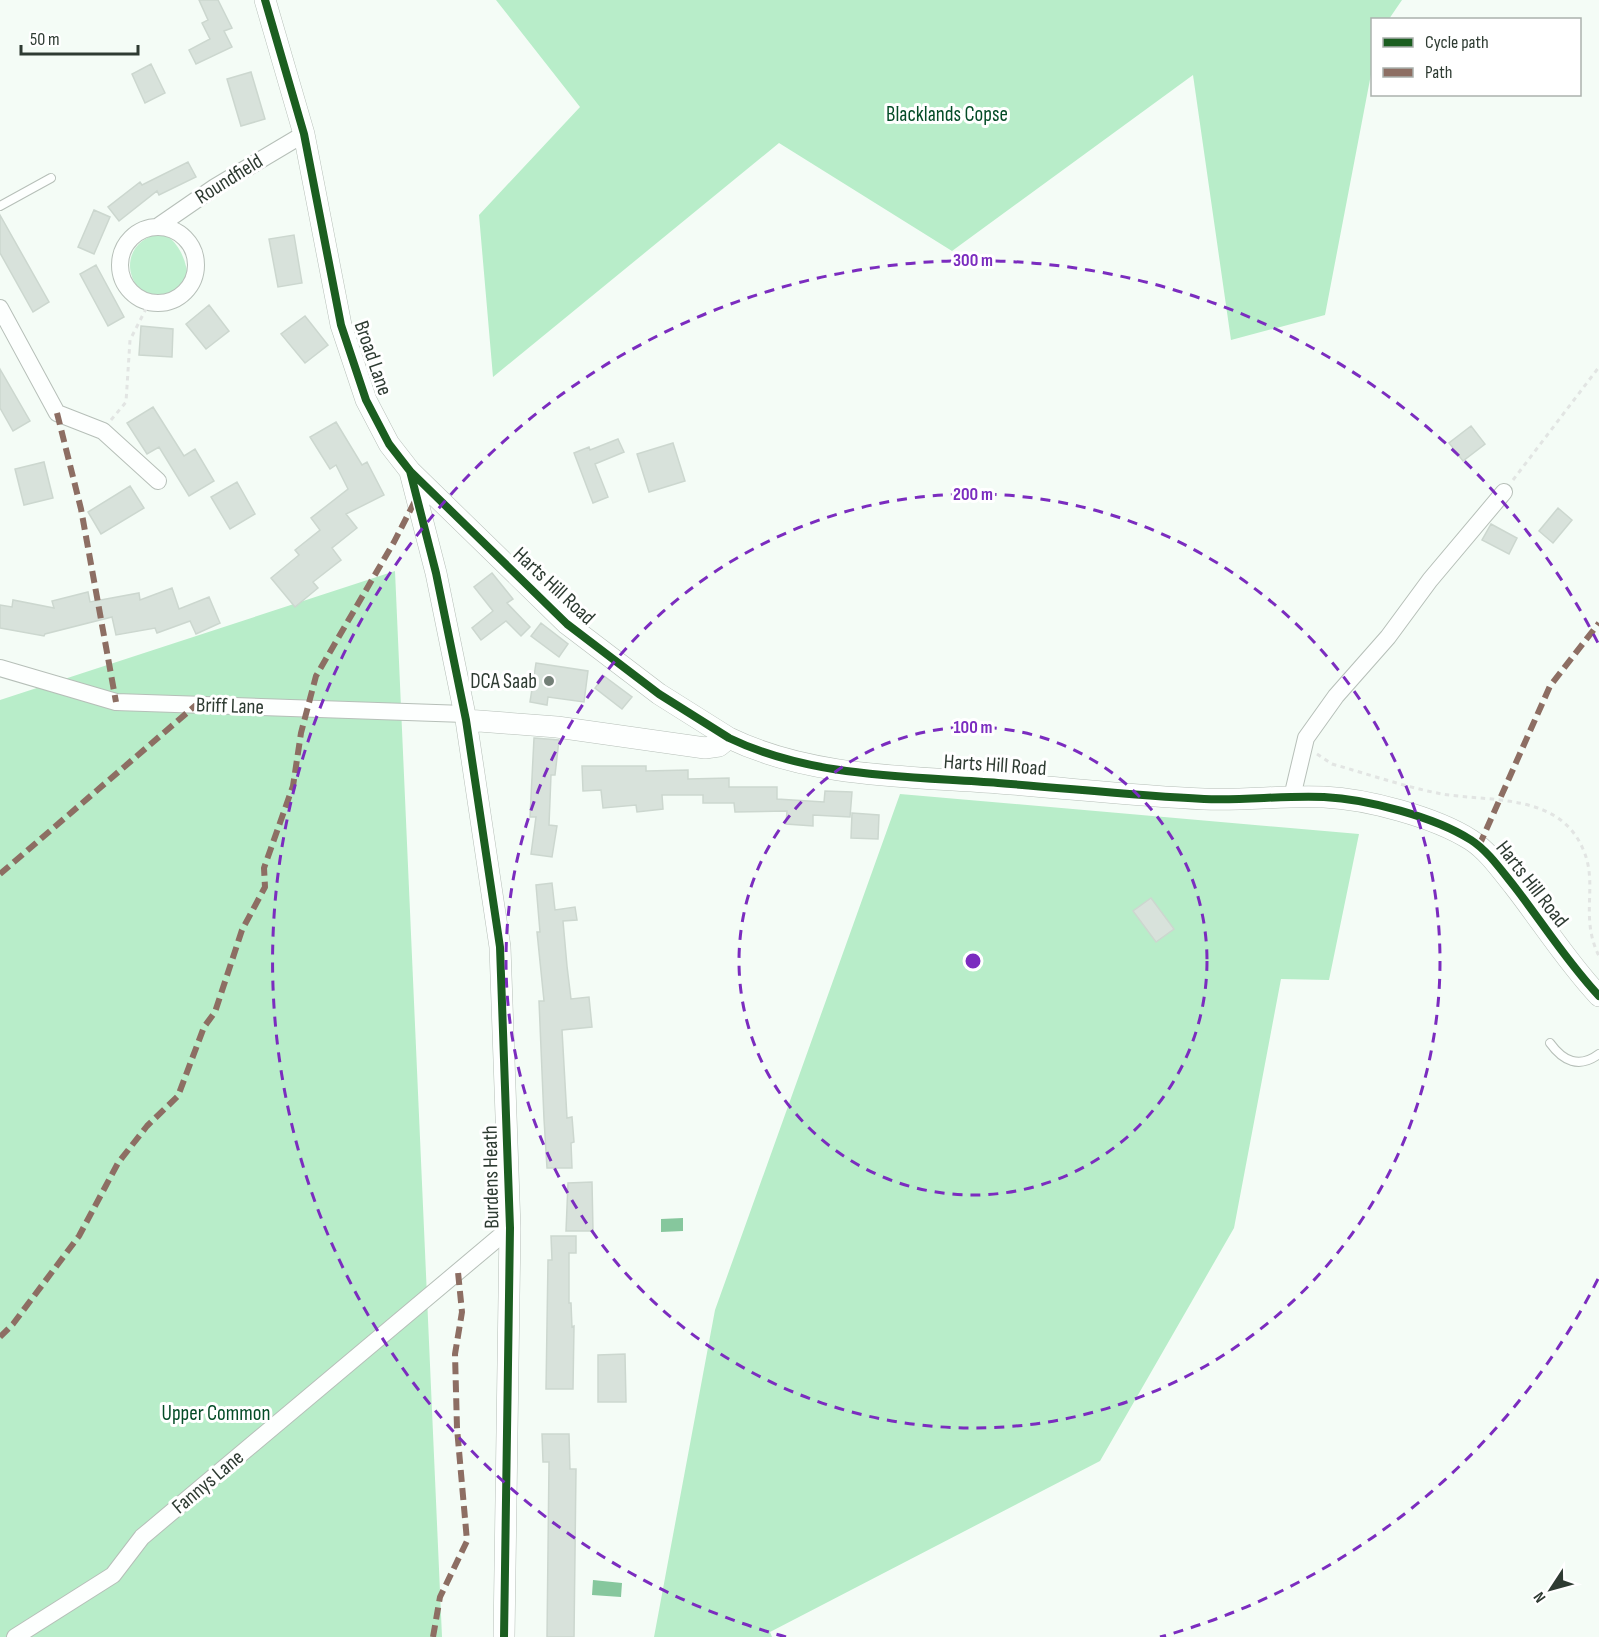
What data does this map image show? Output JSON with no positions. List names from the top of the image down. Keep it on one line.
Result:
{"streets":{"street":["Roundfield","Broad Lane","Harts Hill Road","Briff Lane","Burdens Heath","Fannys Lane"]},"crossings":[["Roundfield","Broad Lane"],["Broad Lane","Harts Hill Road"],["Broad Lane","Briff Lane"],["Broad Lane","Burdens Heath"],["Briff Lane","Burdens Heath"],["Burdens Heath","Fannys Lane"]],"parks":["Blacklands Copse","Upper Common"],"places":["DCA Saab"],"legend":["Cycle path","Path"],"scale_bar":"50 m","north":"bottom left","rings":["300 m","200 m","100 m"]}
